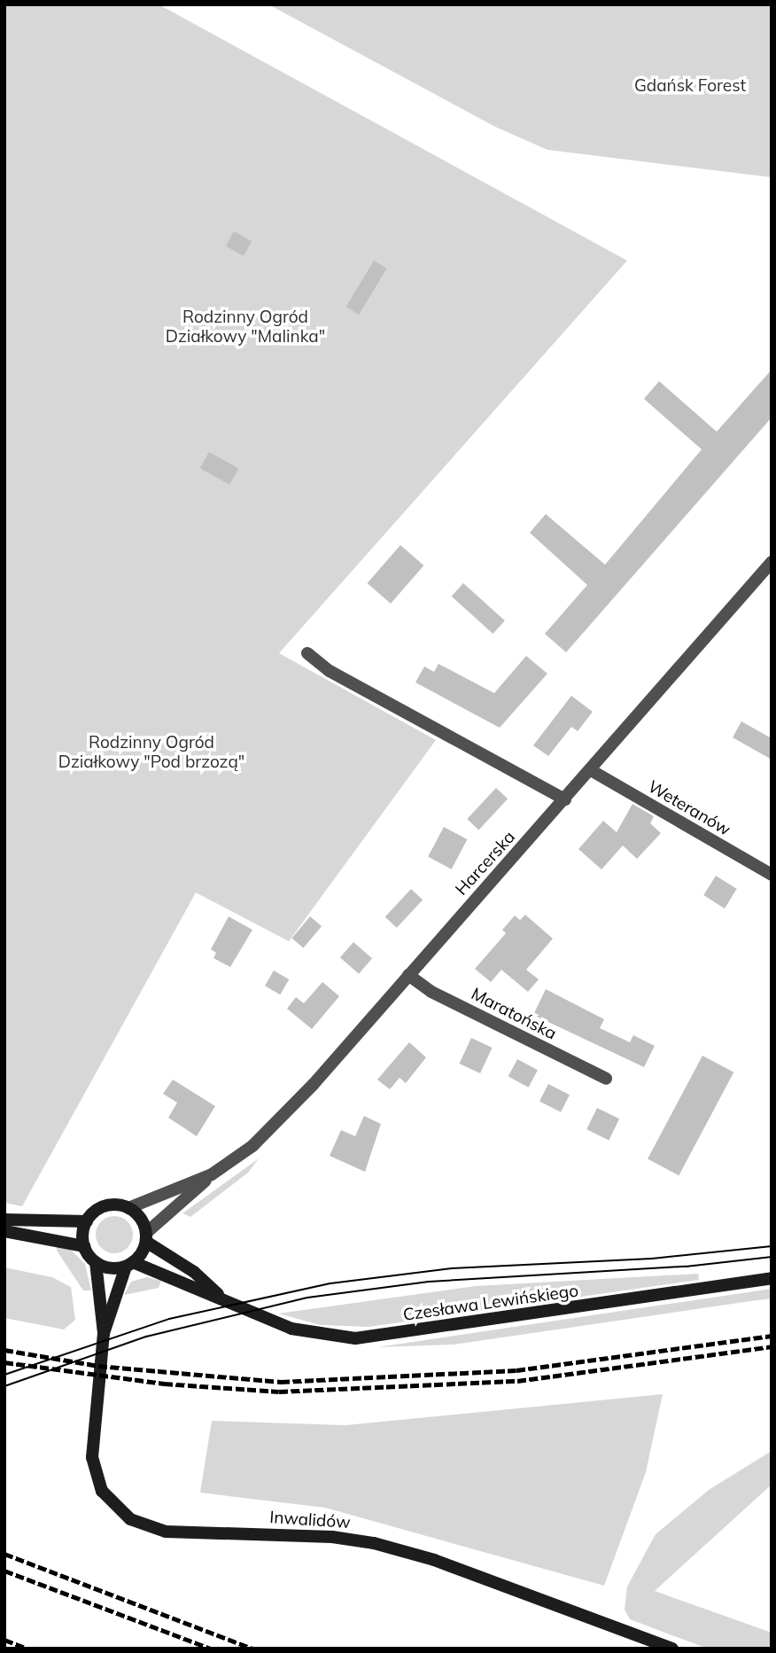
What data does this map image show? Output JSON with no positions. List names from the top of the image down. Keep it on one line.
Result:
{"streets":{"street":["Weteranów","Harcerska","Maratońska","Czesława Lewińskiego","Inwalidów"]},"crossings":[["Weteranów","Harcerska"],["Harcerska","Maratońska"],["Harcerska","Czesława Lewińskiego"],["Harcerska","Inwalidów"],["Czesława Lewińskiego","Inwalidów"]],"parks":["Gdańsk Forest","Rodzinny Ogród Działkowy \"Malinka\"","Rodzinny Ogród Działkowy \"Pod brzozą\""]}
